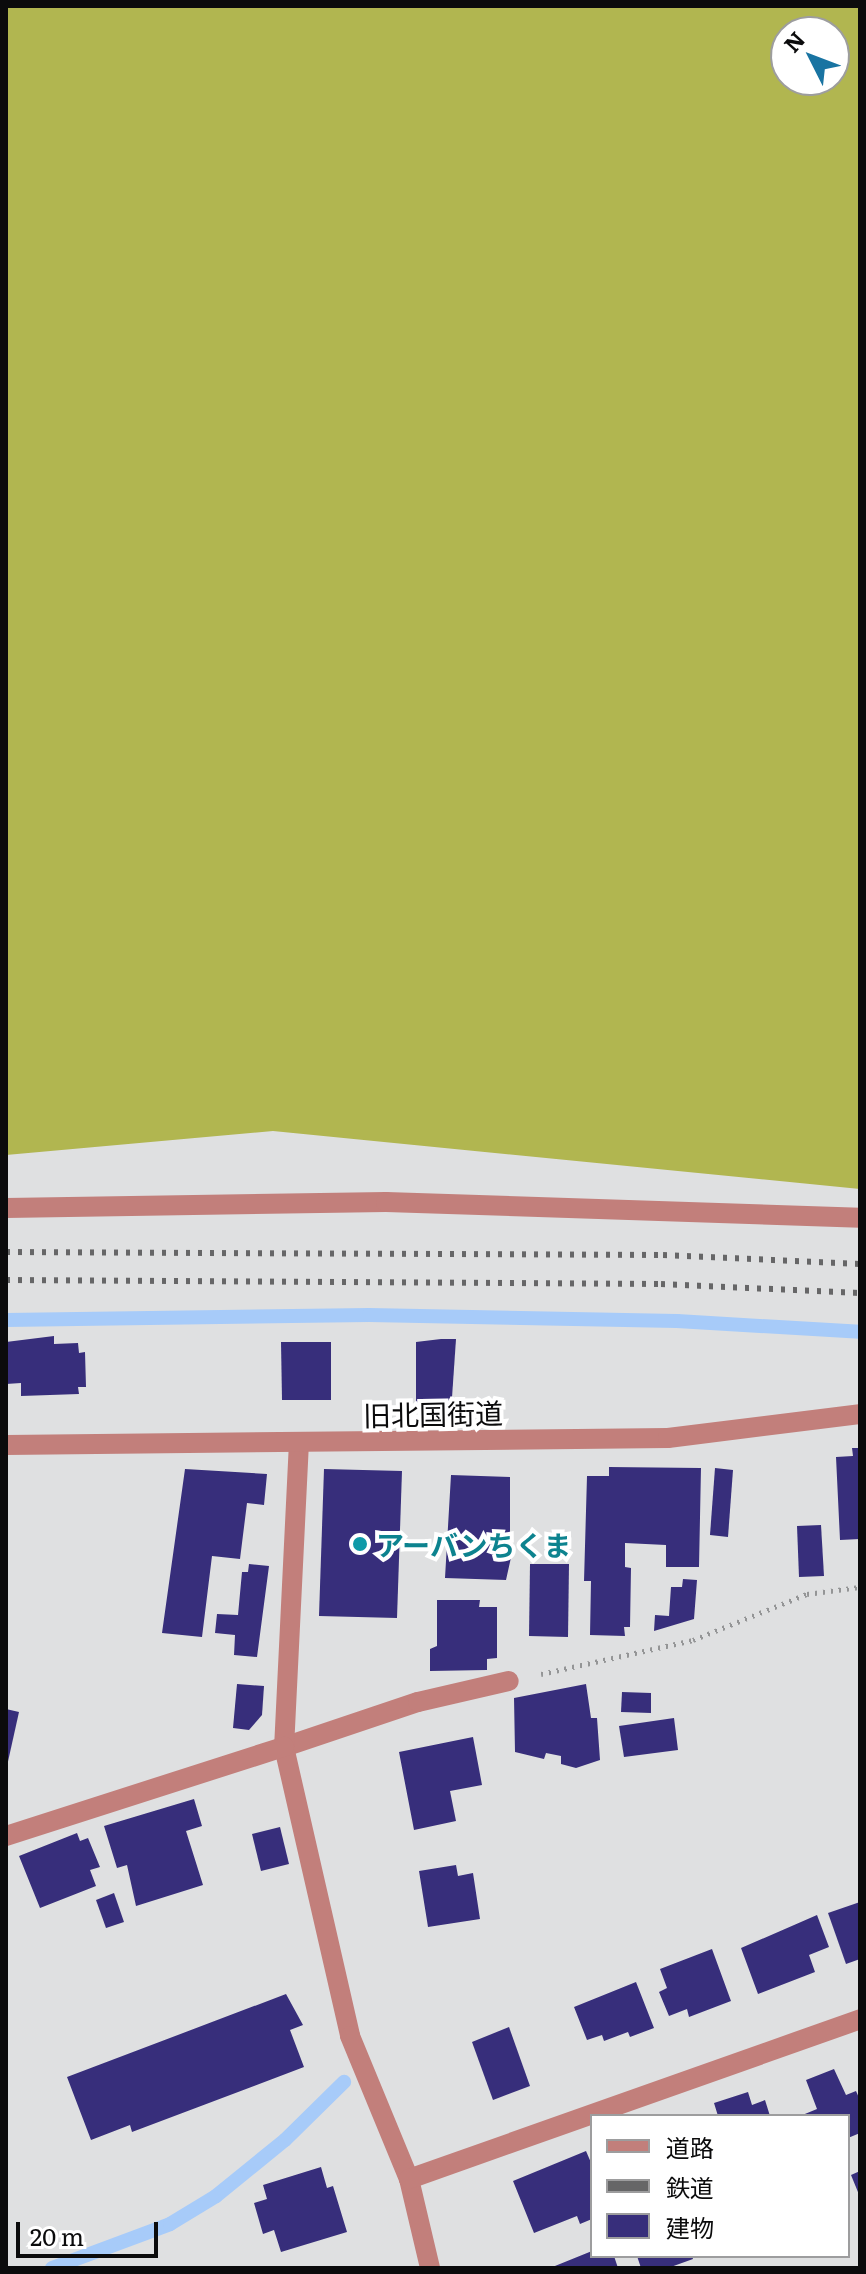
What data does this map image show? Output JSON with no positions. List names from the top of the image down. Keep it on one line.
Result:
{"streets":{"street":["旧北国街道"]},"places":["アーバンちくま"],"legend":["道路","鉄道","建物"],"scale_bar":"20 m","north":"top left"}
